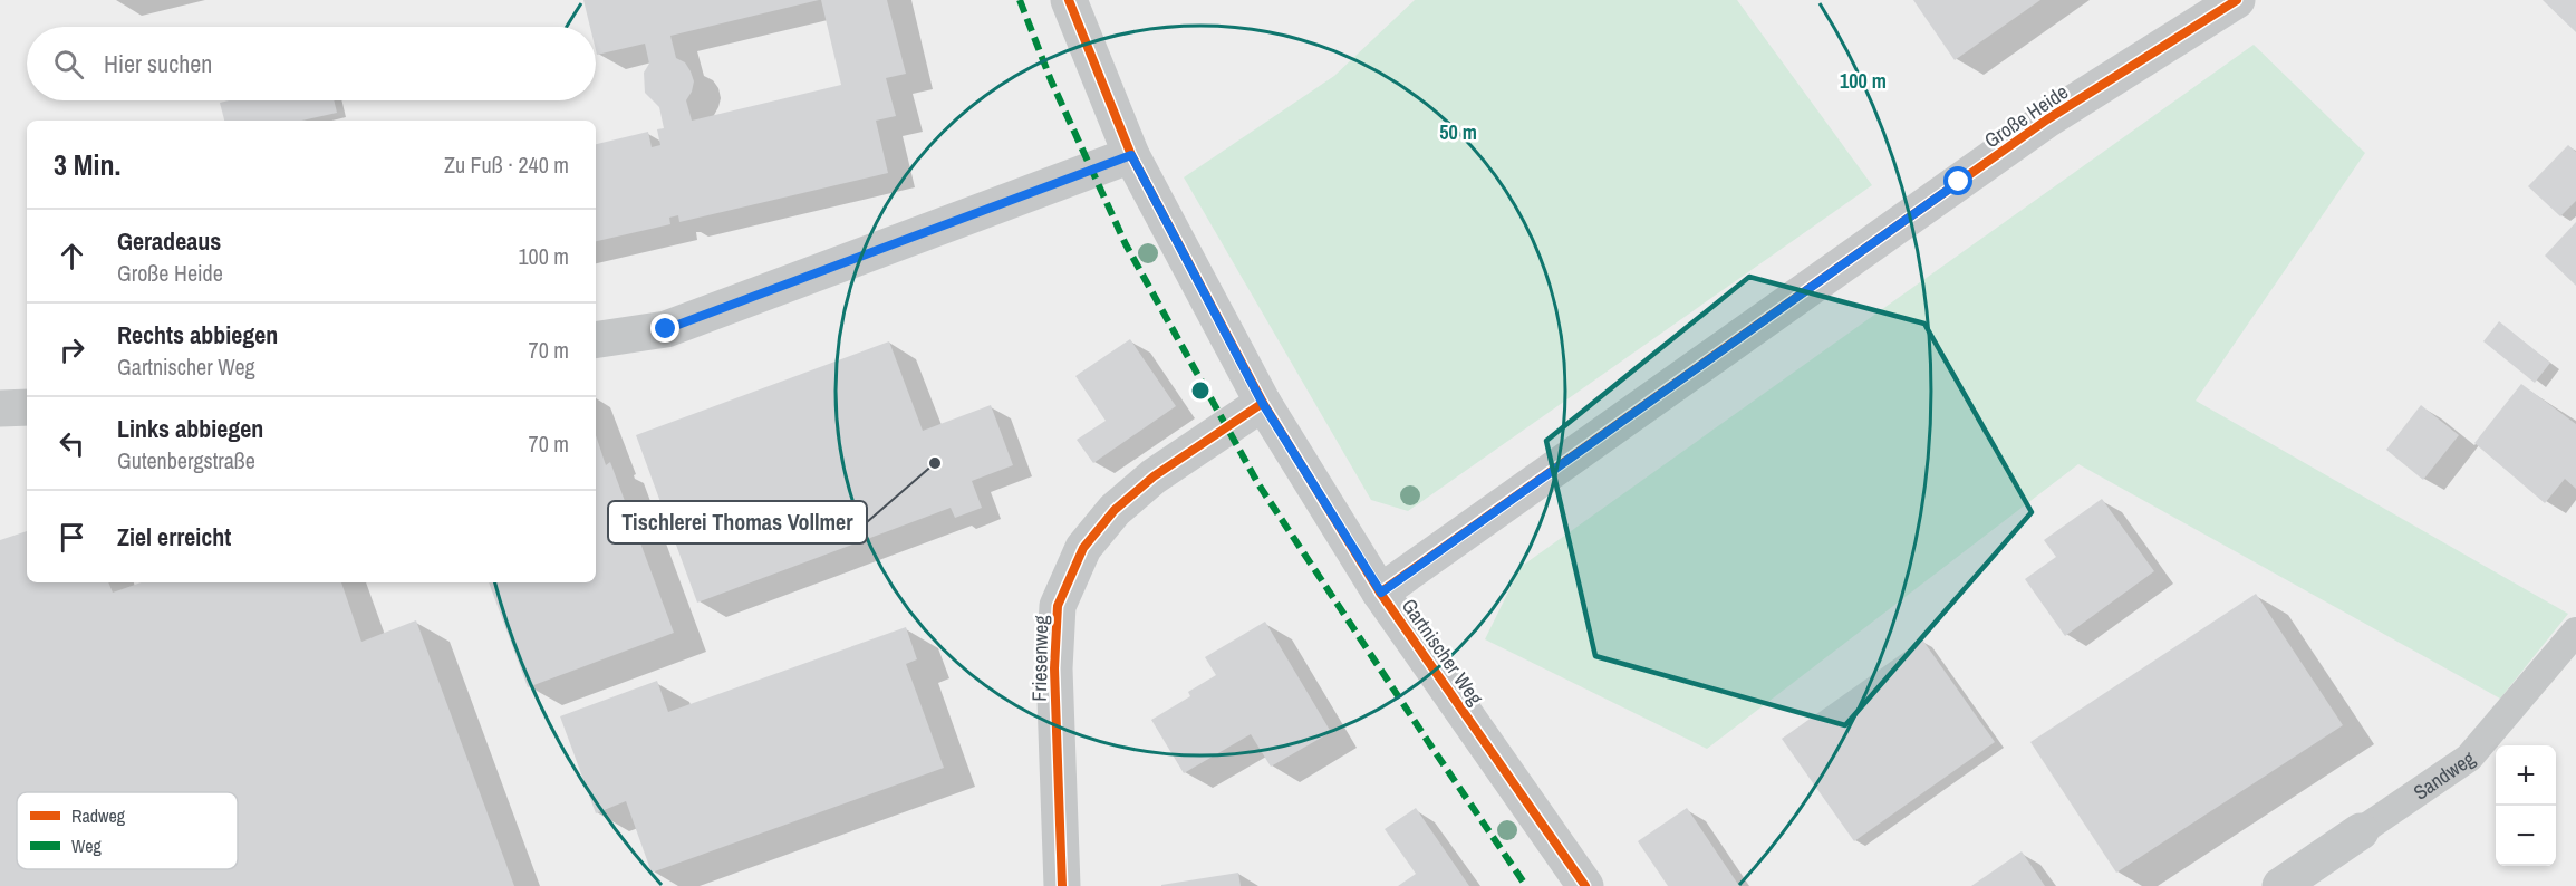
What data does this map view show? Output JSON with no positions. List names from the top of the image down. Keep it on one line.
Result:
{"streets":{"street":["Große Heide","Gartnischer Weg","Friesenweg","Sandweg"]},"crossings":[["Große Heide","Gartnischer Weg"],["Gartnischer Weg","Friesenweg"]],"places":["Tischlerei Thomas Vollmer"],"legend":["Radweg","Weg"],"page":{"search":"Hier suchen","heading":["3 Min.","Zu Fuß · 240 m"],"list":[["Geradeaus","Große Heide","100 m"],["Rechts abbiegen","Gartnischer Weg","70 m"],["Links abbiegen","Gutenbergstraße","70 m"],"Ziel erreicht"],"map_buttons":["+","−"]},"rings":["100 m","50 m"]}
